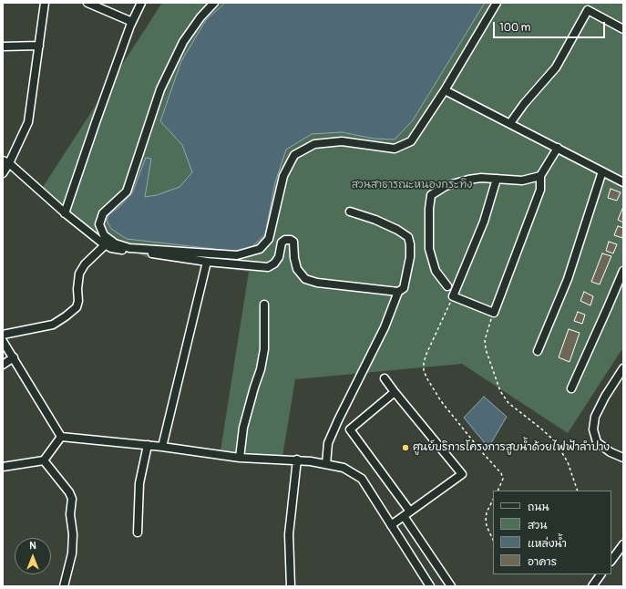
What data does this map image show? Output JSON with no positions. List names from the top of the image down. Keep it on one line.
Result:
{"parks":["สวนสาธารณะหนองกระทิง"],"places":["ศูนย์บริการโครงการสูบน้ำด้วยไฟฟ้าลําปาง"],"legend":["ถนน","สวน","แหล่งน้ำ","อาคาร"],"scale_bar":"100 m","north":"top"}
